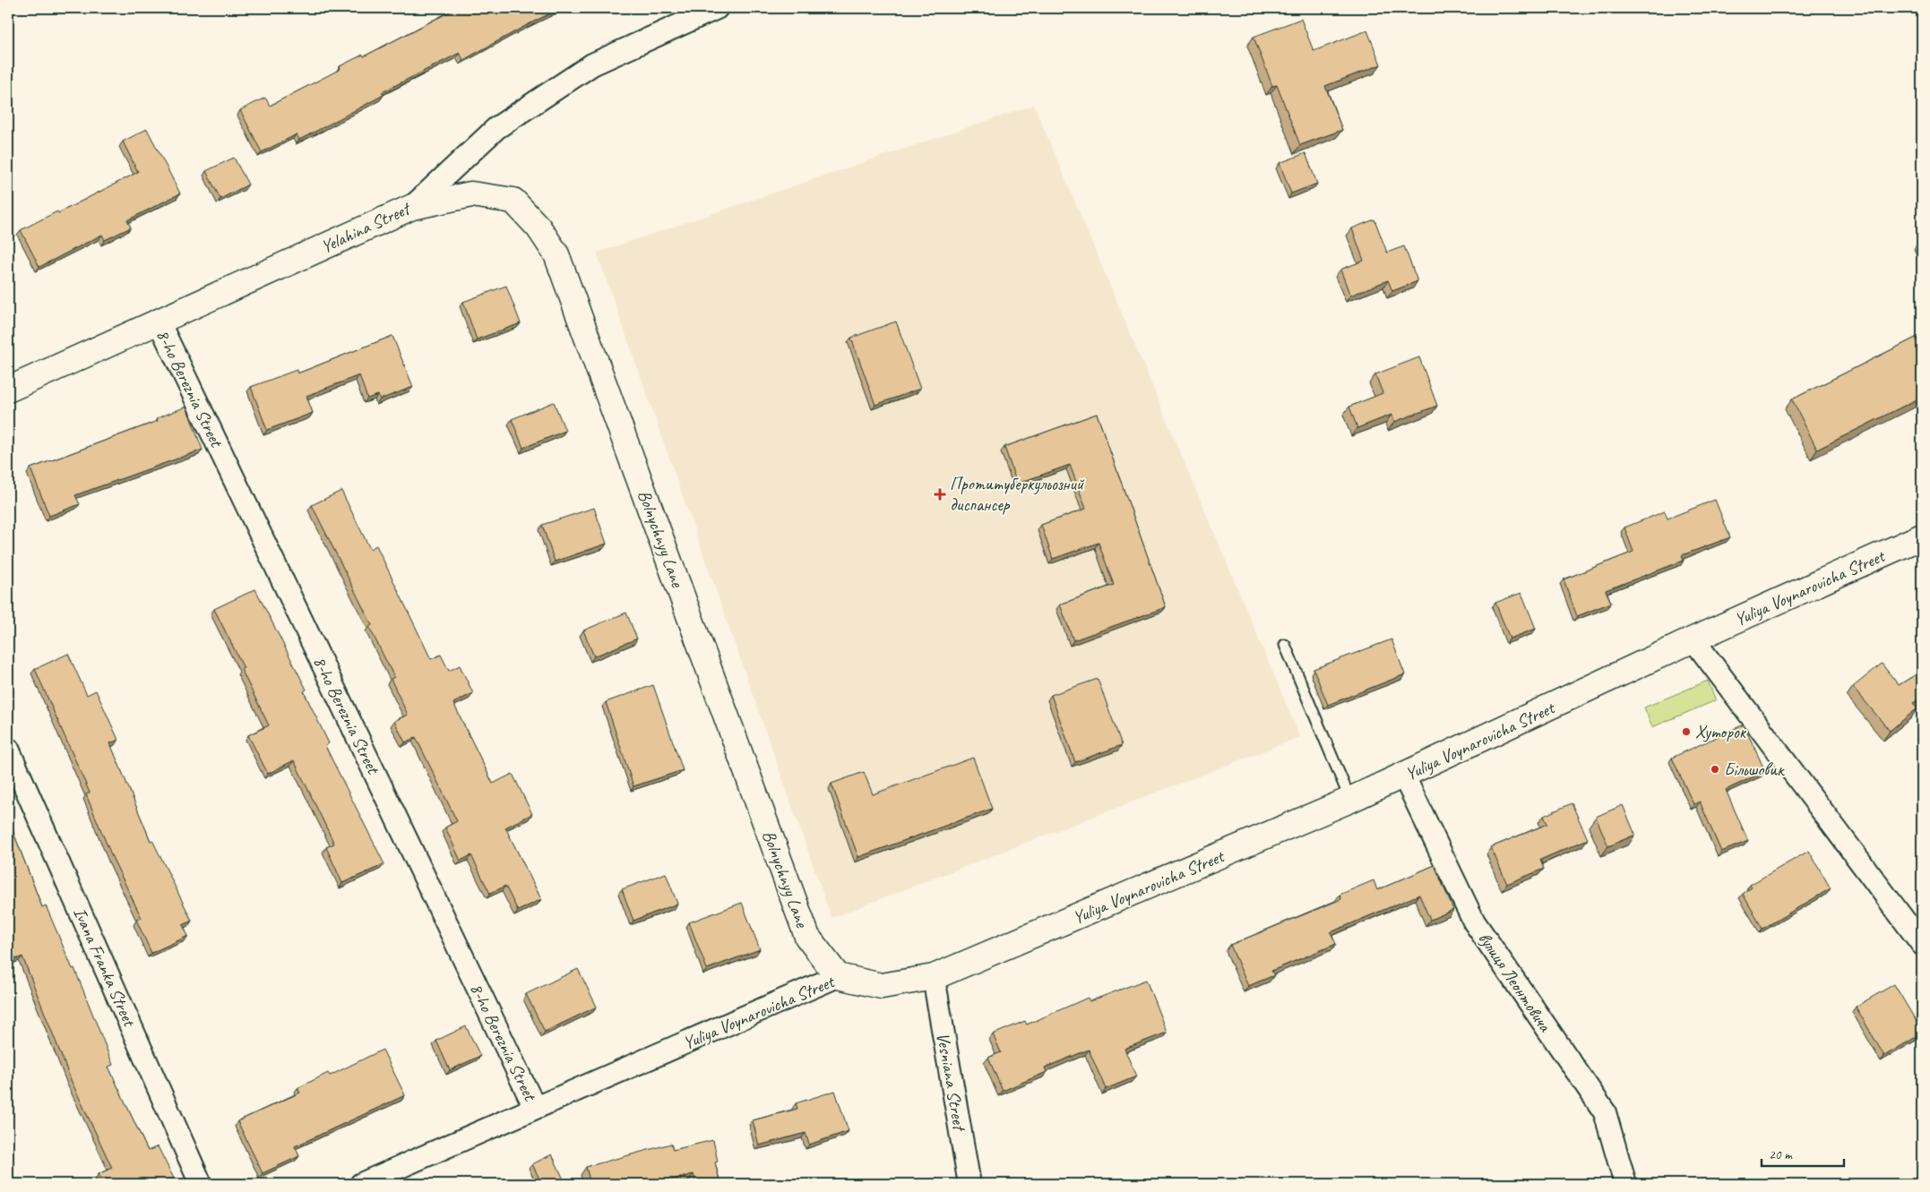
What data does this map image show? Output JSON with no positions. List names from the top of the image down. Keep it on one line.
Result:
{"streets":{"main road":["Yelahina Street","Bolnychnyy Lane","Yuliya Voynarovicha Street"],"street":["8-ho Bereznia Street","Ivana Franka Street","вулиця Леонтовича","Vesniana Street"]},"crossings":[["Yelahina Street","8-ho Bereznia Street"],["Yelahina Street","Bolnychnyy Lane"],["8-ho Bereznia Street","Yuliya Voynarovicha Street"],["Bolnychnyy Lane","Yuliya Voynarovicha Street"],["Yuliya Voynarovicha Street","вулиця Леонтовича"],["Yuliya Voynarovicha Street","Vesniana Street"]],"places":{"health":["Протитуберкульозний диспансер"],"other":["Хуторок","Більшовик"]},"scale_bar":"20 m"}
